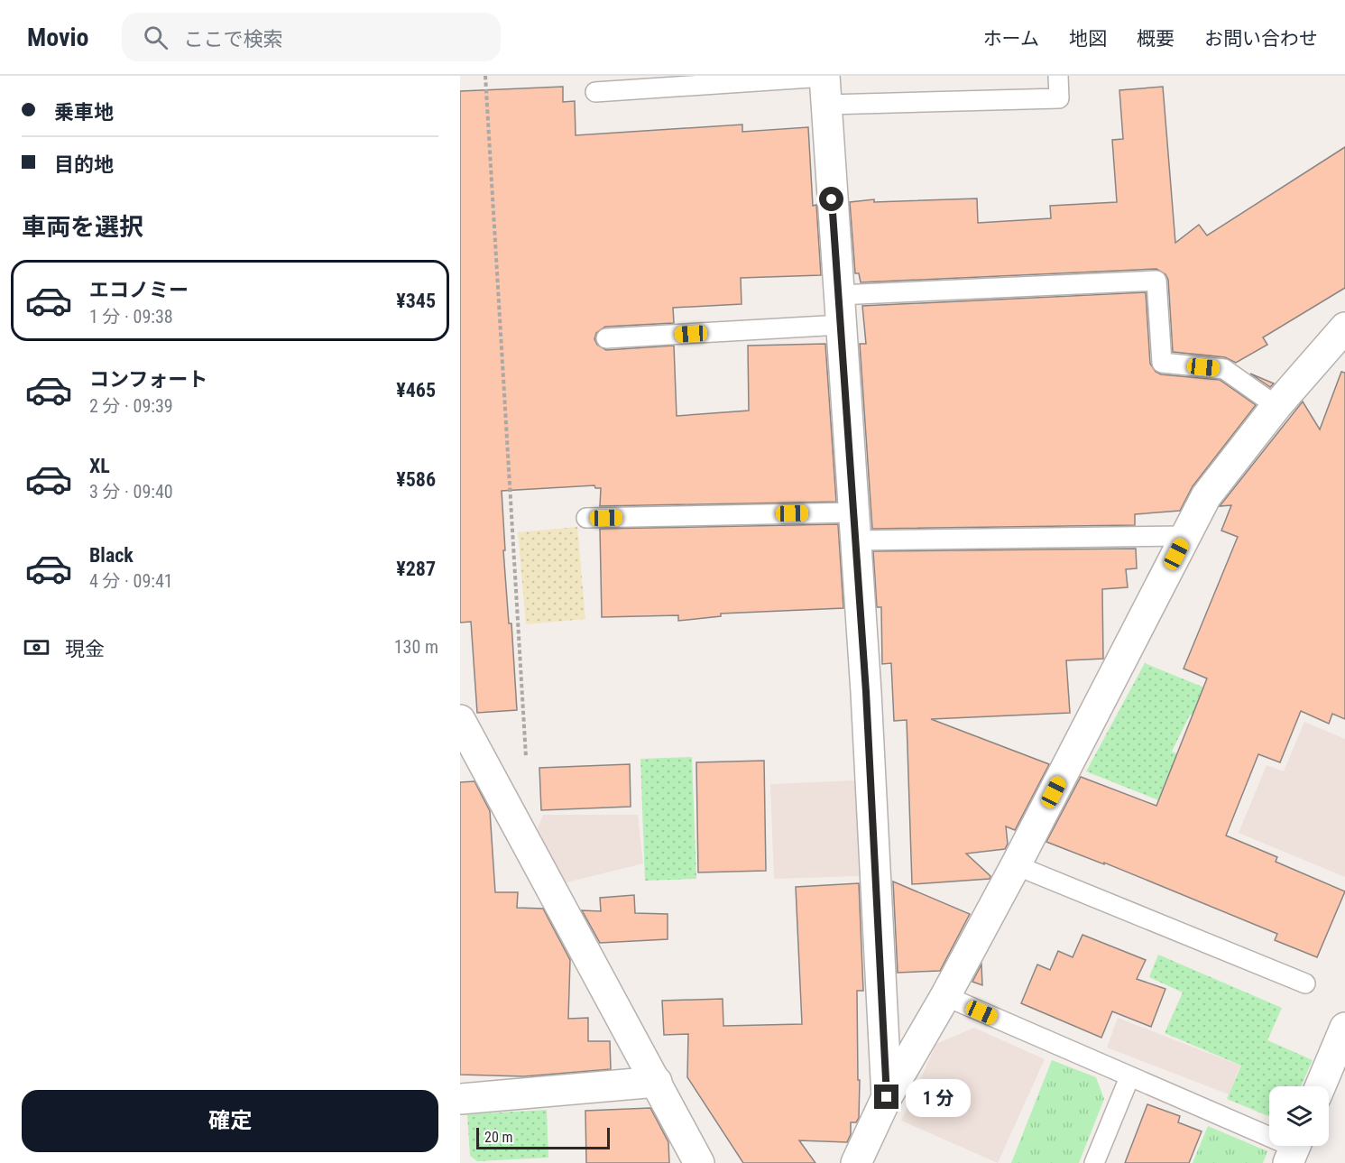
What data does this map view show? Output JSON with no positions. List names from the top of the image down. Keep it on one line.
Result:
{"scale_bar":"20 m","page":{"header":"Movio","search":"ここで検索","nav":["ホーム","地図","概要","お問い合わせ"],"banner":["乗車地","目的地"],"heading":"車両を選択","list":[{"name":"エコノミー","note":"1 分 · 09:38","value":"¥345"},{"name":"コンフォート","note":"2 分 · 09:39","value":"¥465"},{"name":"XL","note":"3 分 · 09:40","value":"¥586"},{"name":"Black","note":"4 分 · 09:41","value":"¥287"}],"pay":["現金","130 m"],"buttons":"確定","bubble":"1 分","scale":"20 m"}}
